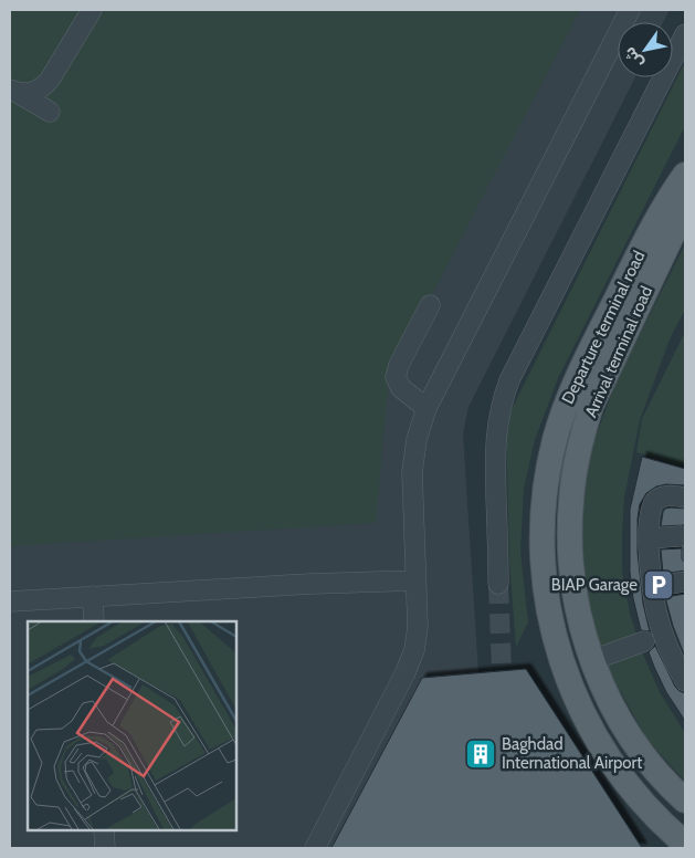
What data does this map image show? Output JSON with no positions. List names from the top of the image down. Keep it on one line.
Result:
{"streets":{"main road":["Departure terminal road","Arrival terminal road"]},"places":{"parking":["BIAP Garage"],"building":["Baghdad International Airport"]},"north":"bottom left"}
